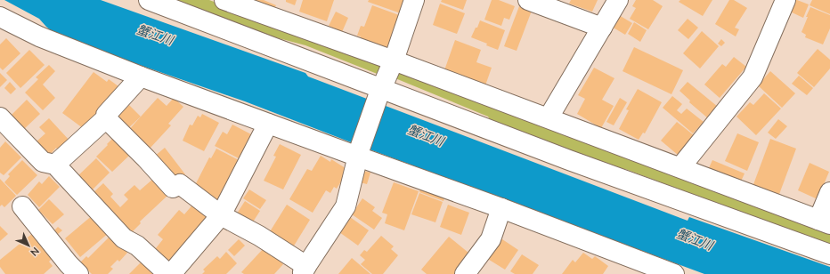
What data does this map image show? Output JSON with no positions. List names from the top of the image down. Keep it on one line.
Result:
{"water":["蟹江川"],"north":"bottom right"}
